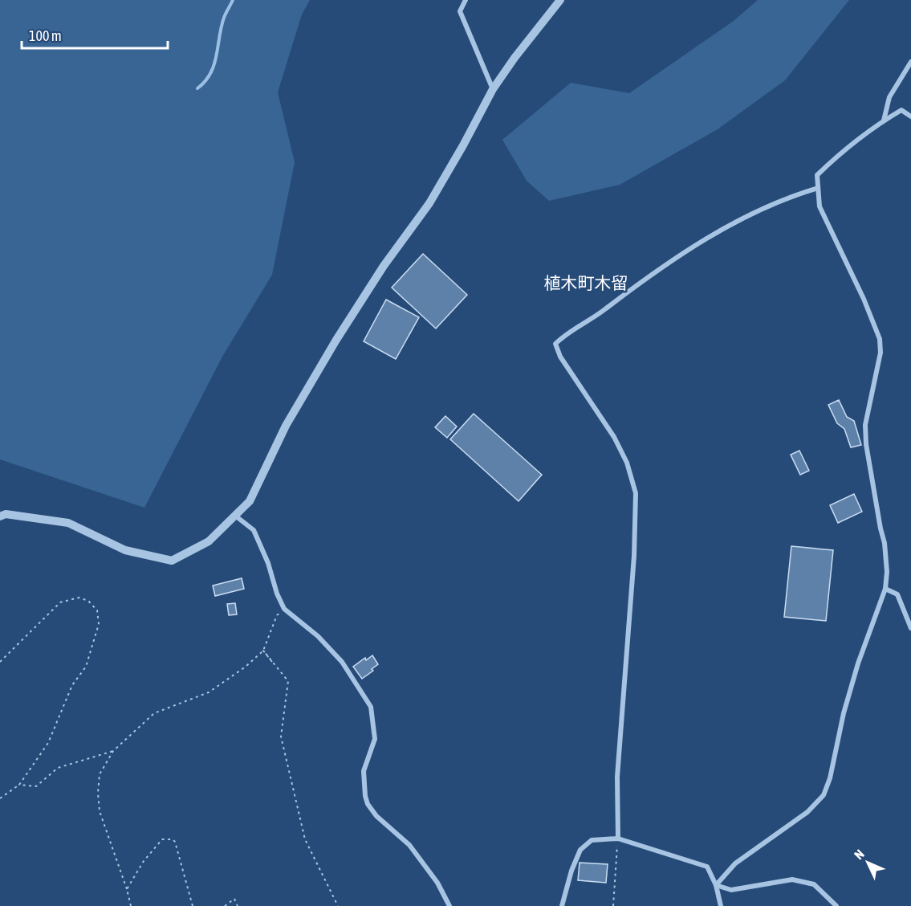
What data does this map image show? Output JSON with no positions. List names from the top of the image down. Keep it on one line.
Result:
{"districts":["植木町木留"],"scale_bar":"100 m","north":"top left"}
